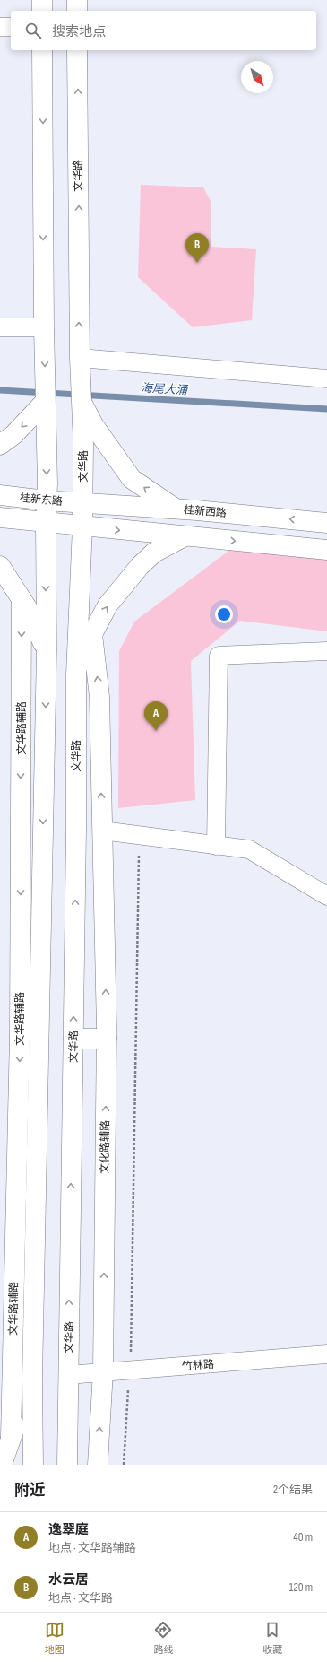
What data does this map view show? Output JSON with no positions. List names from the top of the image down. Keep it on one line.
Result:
{"streets":{"main road":["文华路","桂新东路","桂新西路","文华路辅路","文化路辅路"],"street":["竹林路"]},"crossings":[["文华路","桂新东路"],["文华路","桂新西路"],["文华路","竹林路"],["桂新东路","桂新西路"],["文化路辅路","竹林路"]],"one_way":["桂新东路","桂新西路"],"water":["海尾大涌"],"north":"bottom right","page":{"search":"搜索地点","pins":["B","A"],"heading":["附近","2个结果"],"list":[{"mark":"A","name":"逸翠庭","note":"地点 · 文华路辅路","value":"40 m"},{"mark":"B","name":"水云居","note":"地点 · 文华路","value":"120 m"}],"nav":["地图","路线","收藏"]}}
